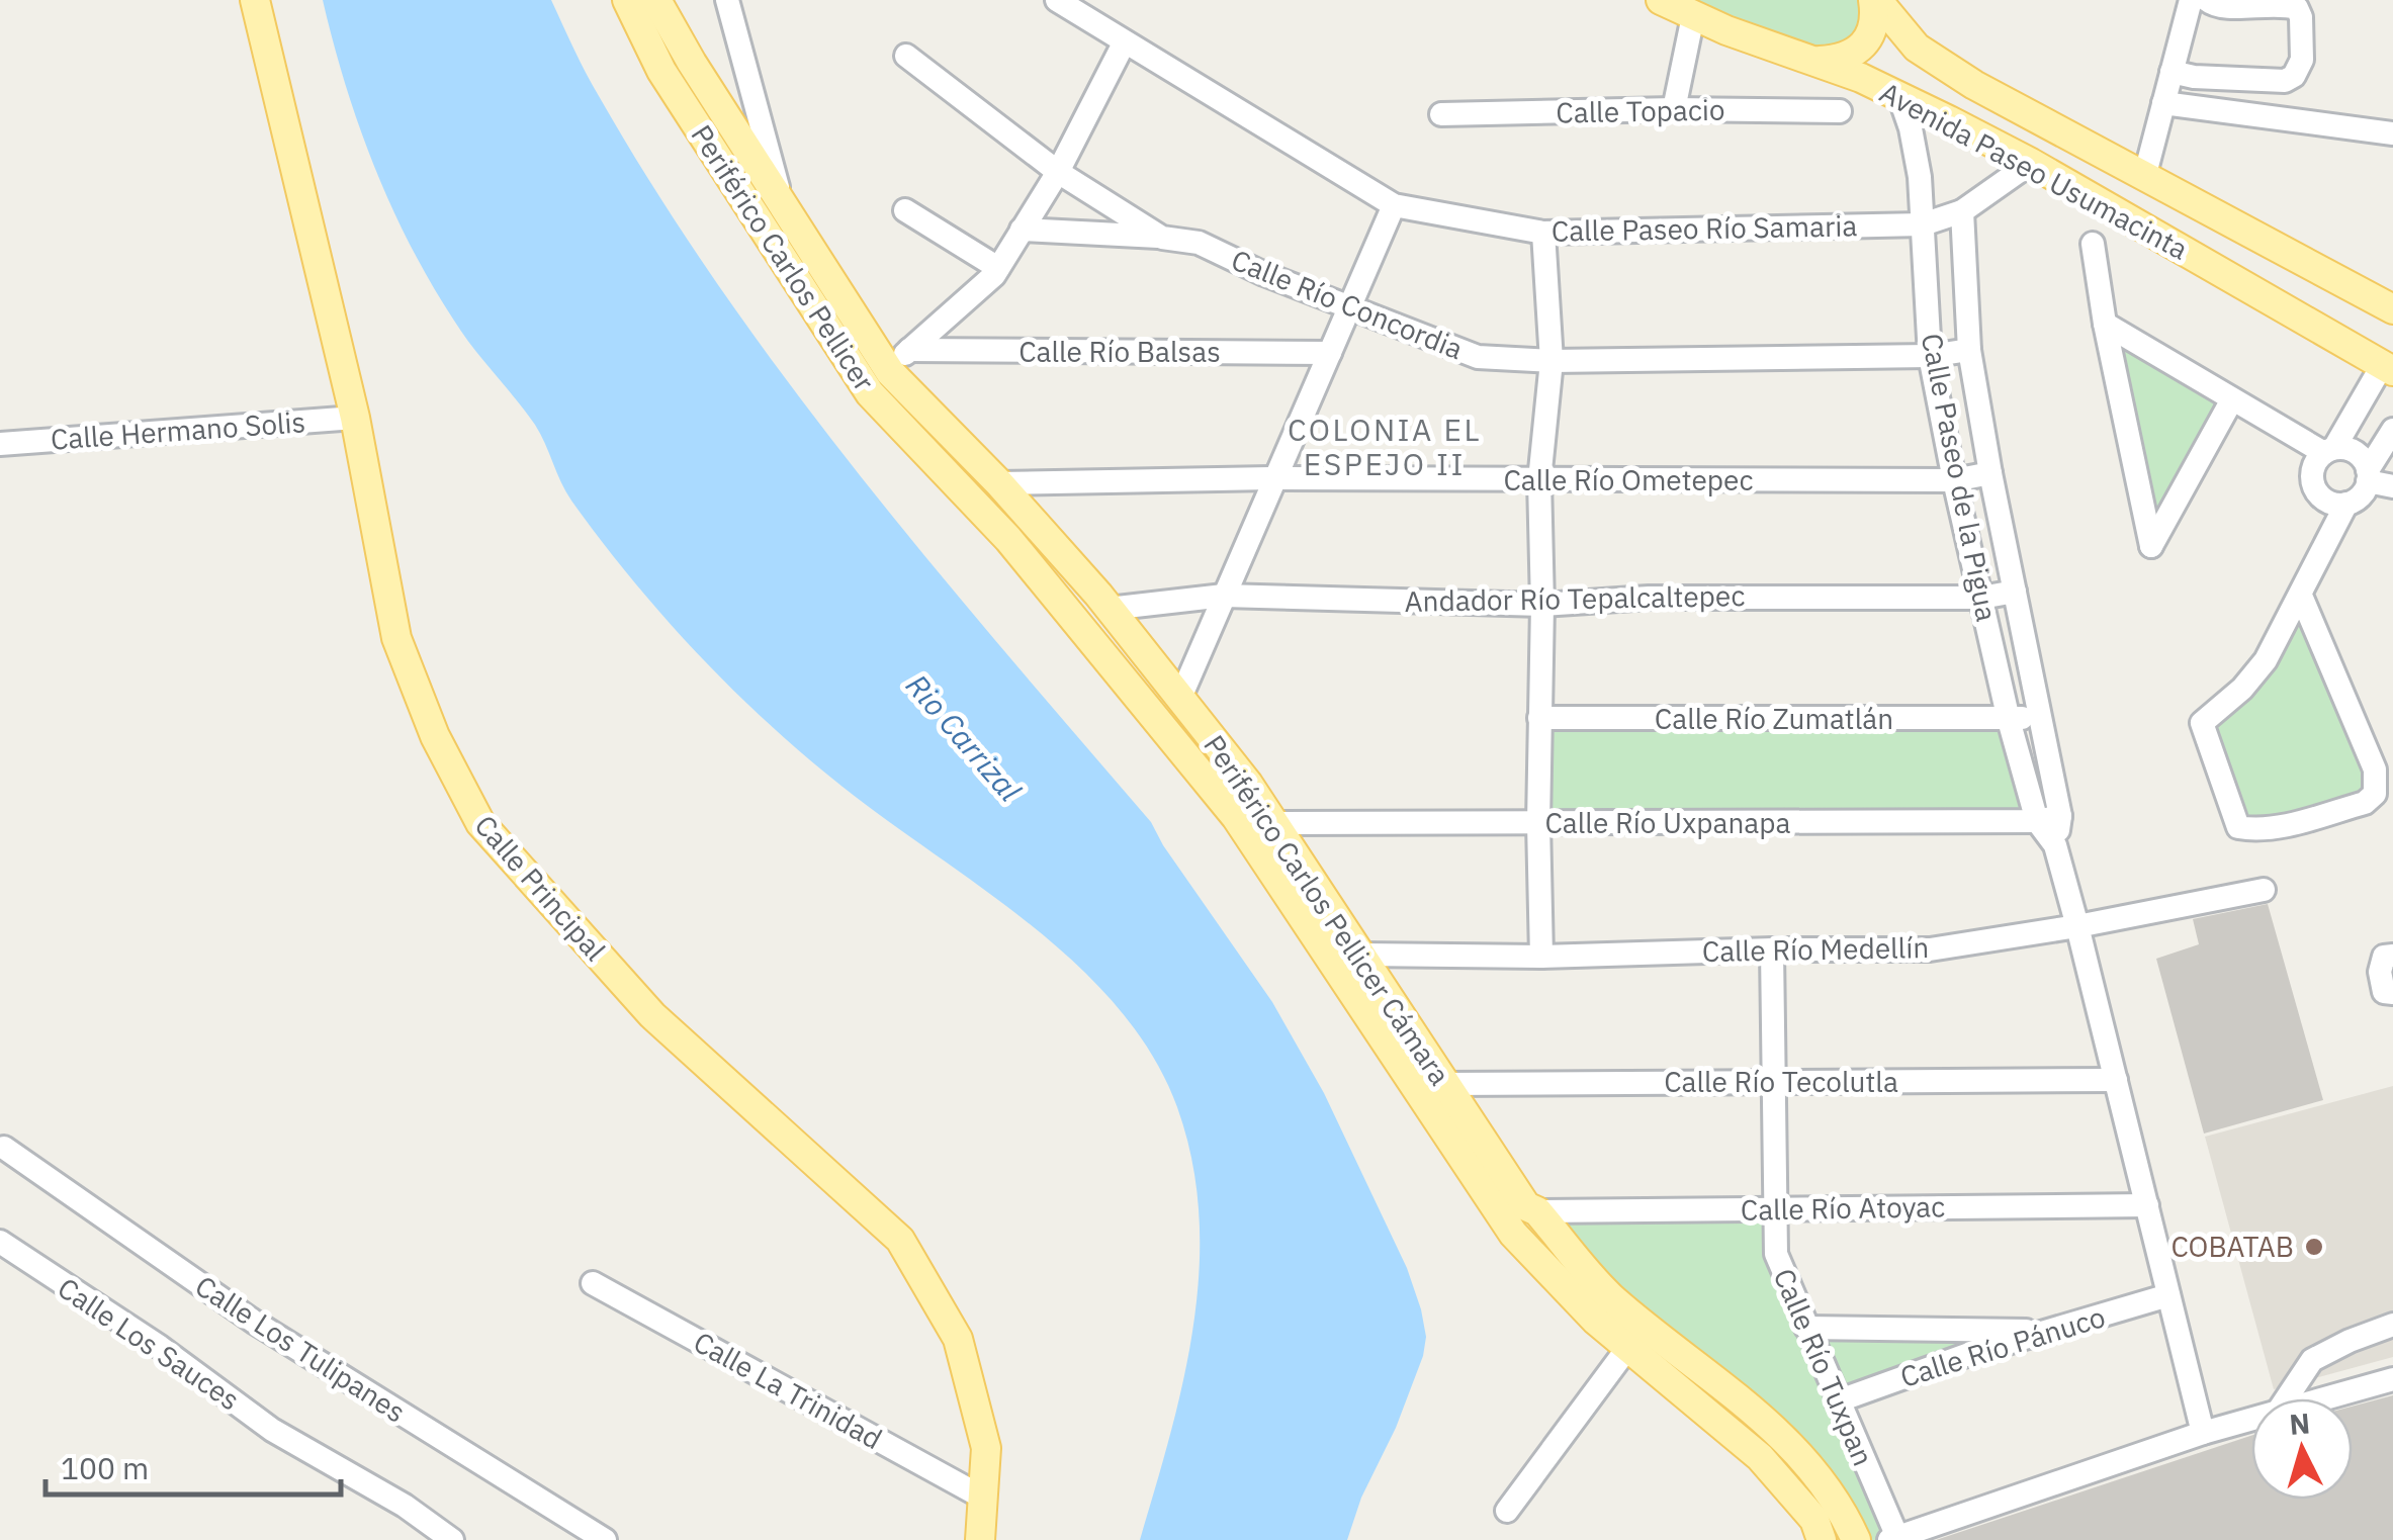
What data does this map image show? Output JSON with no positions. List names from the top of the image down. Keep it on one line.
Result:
{"streets":{"main road":["Avenida Paseo Usumacinta","Periférico Carlos Pellicer","Calle Principal","Periférico Carlos Pellicer Cámara"],"street":["Calle Topacio","Calle Paseo Río Samaria","Calle Río Concordia","Calle Río Balsas","Calle Hermano Solis","Calle Paseo de la Pigua","Calle Río Ometepec","Andador Río Tepalcaltepec","Calle Río Zumatlán","Calle Río Uxpanapa","Calle Río Medellín","Calle Río Tecolutla","Calle Río Atoyac","Calle Los Sauces","Calle Río Pánuco","Calle Los Tulipanes","Calle Río Tuxpan","Calle La Trinidad"]},"crossings":[["Avenida Paseo Usumacinta","Calle Paseo Río Samaria"],["Avenida Paseo Usumacinta","Calle Paseo de la Pigua"],["Calle Paseo Río Samaria","Calle Paseo de la Pigua"],["Periférico Carlos Pellicer","Periférico Carlos Pellicer Cámara"],["Calle Río Concordia","Calle Paseo de la Pigua"],["Calle Hermano Solis","Calle Principal"],["Calle Paseo de la Pigua","Calle Río Ometepec"],["Calle Paseo de la Pigua","Andador Río Tepalcaltepec"],["Calle Paseo de la Pigua","Calle Río Zumatlán"],["Calle Paseo de la Pigua","Calle Río Uxpanapa"],["Calle Paseo de la Pigua","Calle Río Medellín"],["Calle Paseo de la Pigua","Calle Río Tecolutla"],["Calle Paseo de la Pigua","Calle Río Atoyac"],["Calle Paseo de la Pigua","Calle Río Pánuco"],["Calle Río Ometepec","Periférico Carlos Pellicer Cámara"],["Andador Río Tepalcaltepec","Periférico Carlos Pellicer Cámara"],["Calle Río Uxpanapa","Periférico Carlos Pellicer Cámara"],["Calle Principal","Calle La Trinidad"],["Periférico Carlos Pellicer Cámara","Calle Río Medellín"],["Periférico Carlos Pellicer Cámara","Calle Río Tecolutla"],["Periférico Carlos Pellicer Cámara","Calle Río Atoyac"],["Calle Río Medellín","Calle Río Tuxpan"],["Calle Río Tecolutla","Calle Río Tuxpan"],["Calle Río Atoyac","Calle Río Tuxpan"],["Calle Río Pánuco","Calle Río Tuxpan"]],"districts":["COLONIA EL ESPEJO II"],"water":["Rio Carrizal"],"places":["COBATAB"],"scale_bar":"100 m","north":"top"}
